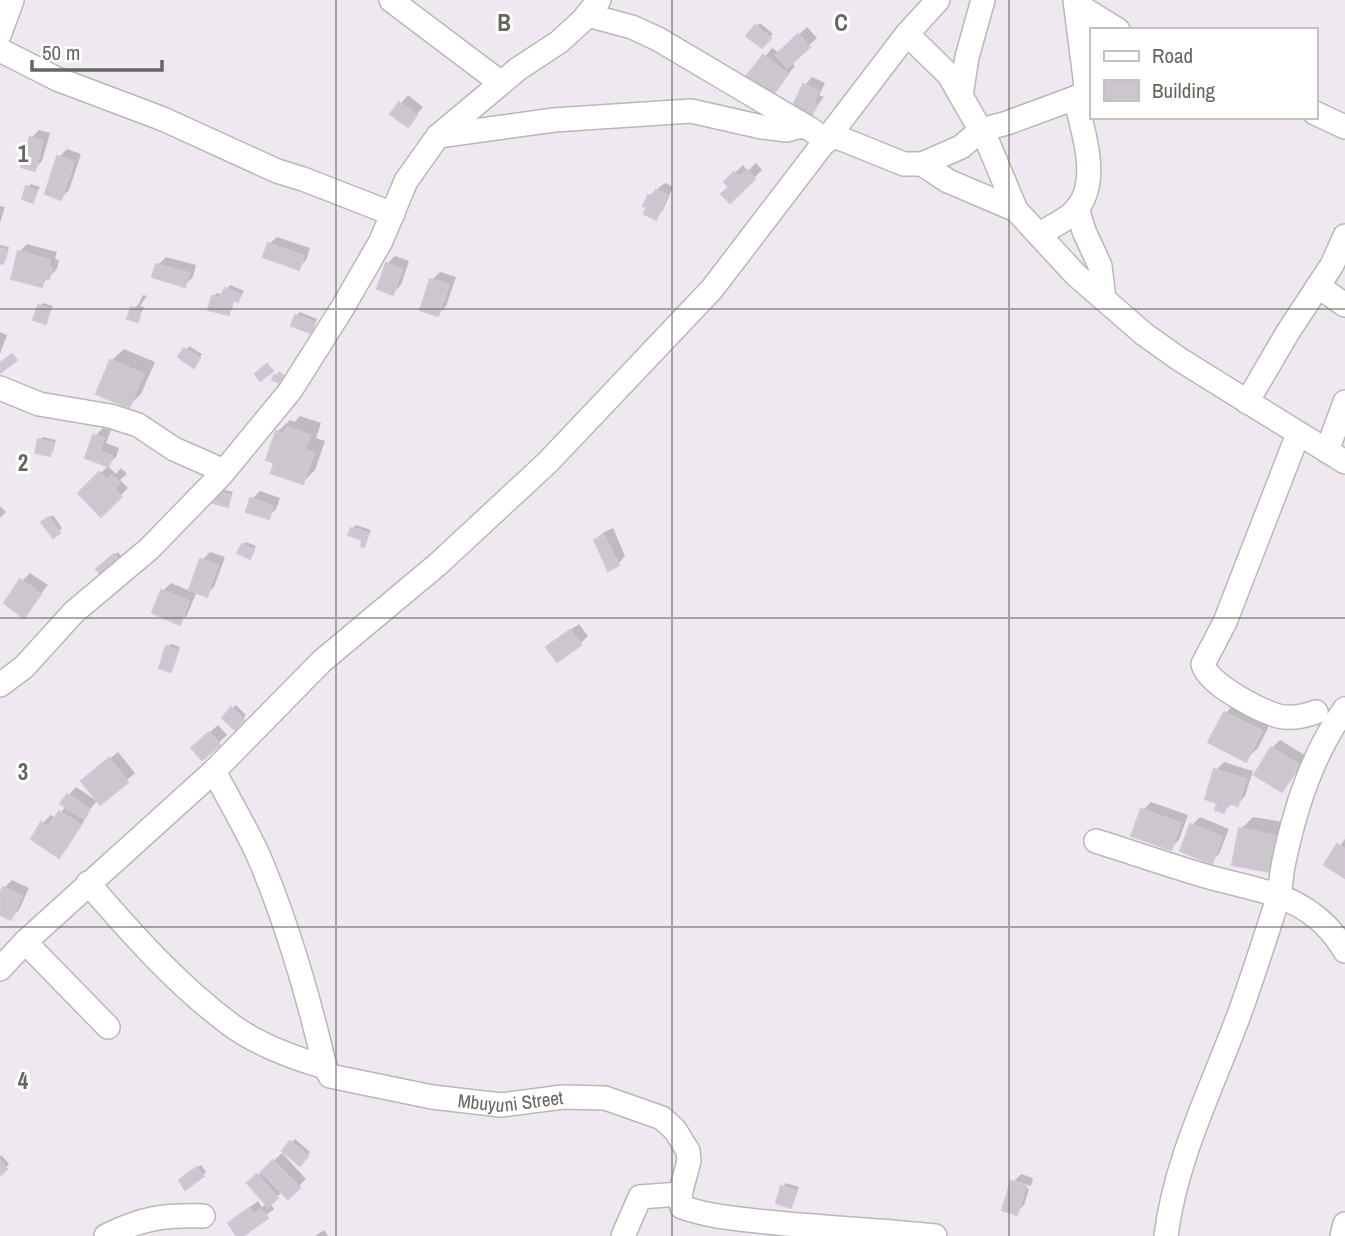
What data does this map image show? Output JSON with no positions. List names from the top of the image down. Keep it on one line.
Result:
{"streets":{"street":["Mbuyuni Street"]},"legend":["Road","Building"],"scale_bar":"50 m","grid":{"columns":["B","C"],"rows":["1","2","3","4"]}}
